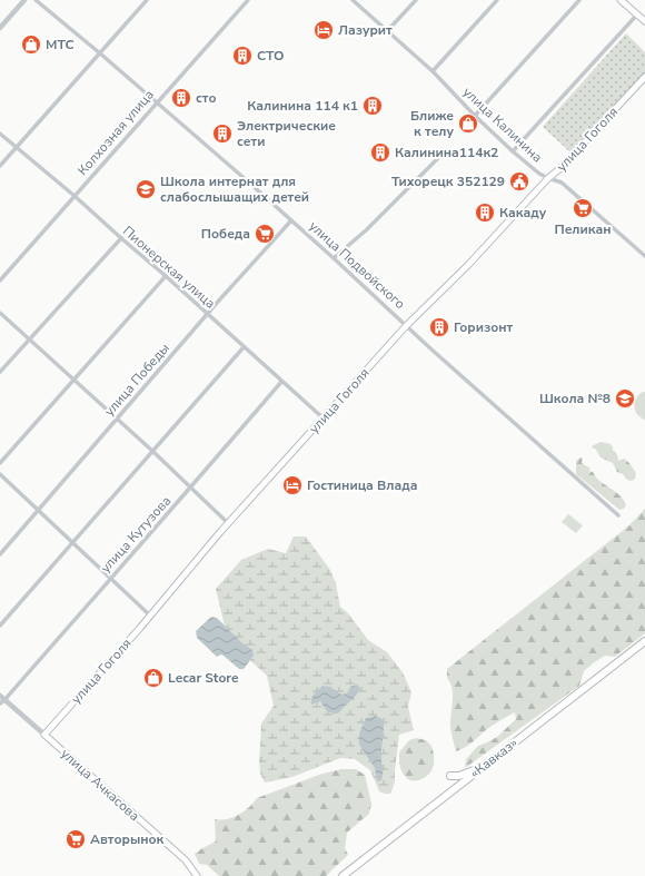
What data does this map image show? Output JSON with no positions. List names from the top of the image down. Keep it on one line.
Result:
{"streets":{"highway":["«Кавказ»"],"main road":["улица Гоголя","улица Ачкасова"],"street":["улица Калинина","Колхозная улица","улица Подвойского","Пионерская улица","улица Победы","улица Кутузова"]},"crossings":[["улица Калинина","улица Гоголя"],["Колхозная улица","улица Подвойского"],["Колхозная улица","Пионерская улица"],["улица Гоголя","улица Подвойского"],["улица Гоголя","Пионерская улица"],["улица Гоголя","улица Ачкасова"],["улица Подвойского","улица Победы"],["Пионерская улица","улица Победы"],["Пионерская улица","улица Кутузова"],["улица Кутузова","улица Ачкасова"]],"places":{"hotel":["Лазурит","Гостиница Влада"],"shop":["МТС","Ближе к телу","Lecar Store"],"building":["СТО","сто","Калинина 114 к1","Электрические сети","Калинина114к2","Какаду","Горизонт"],"public building":["Тихорецк 352129"],"school or university":["Школа интернат для слабослышащих детей","Школа №8"],"supermarket":["Пеликан","Победа","Авторынок"]}}
